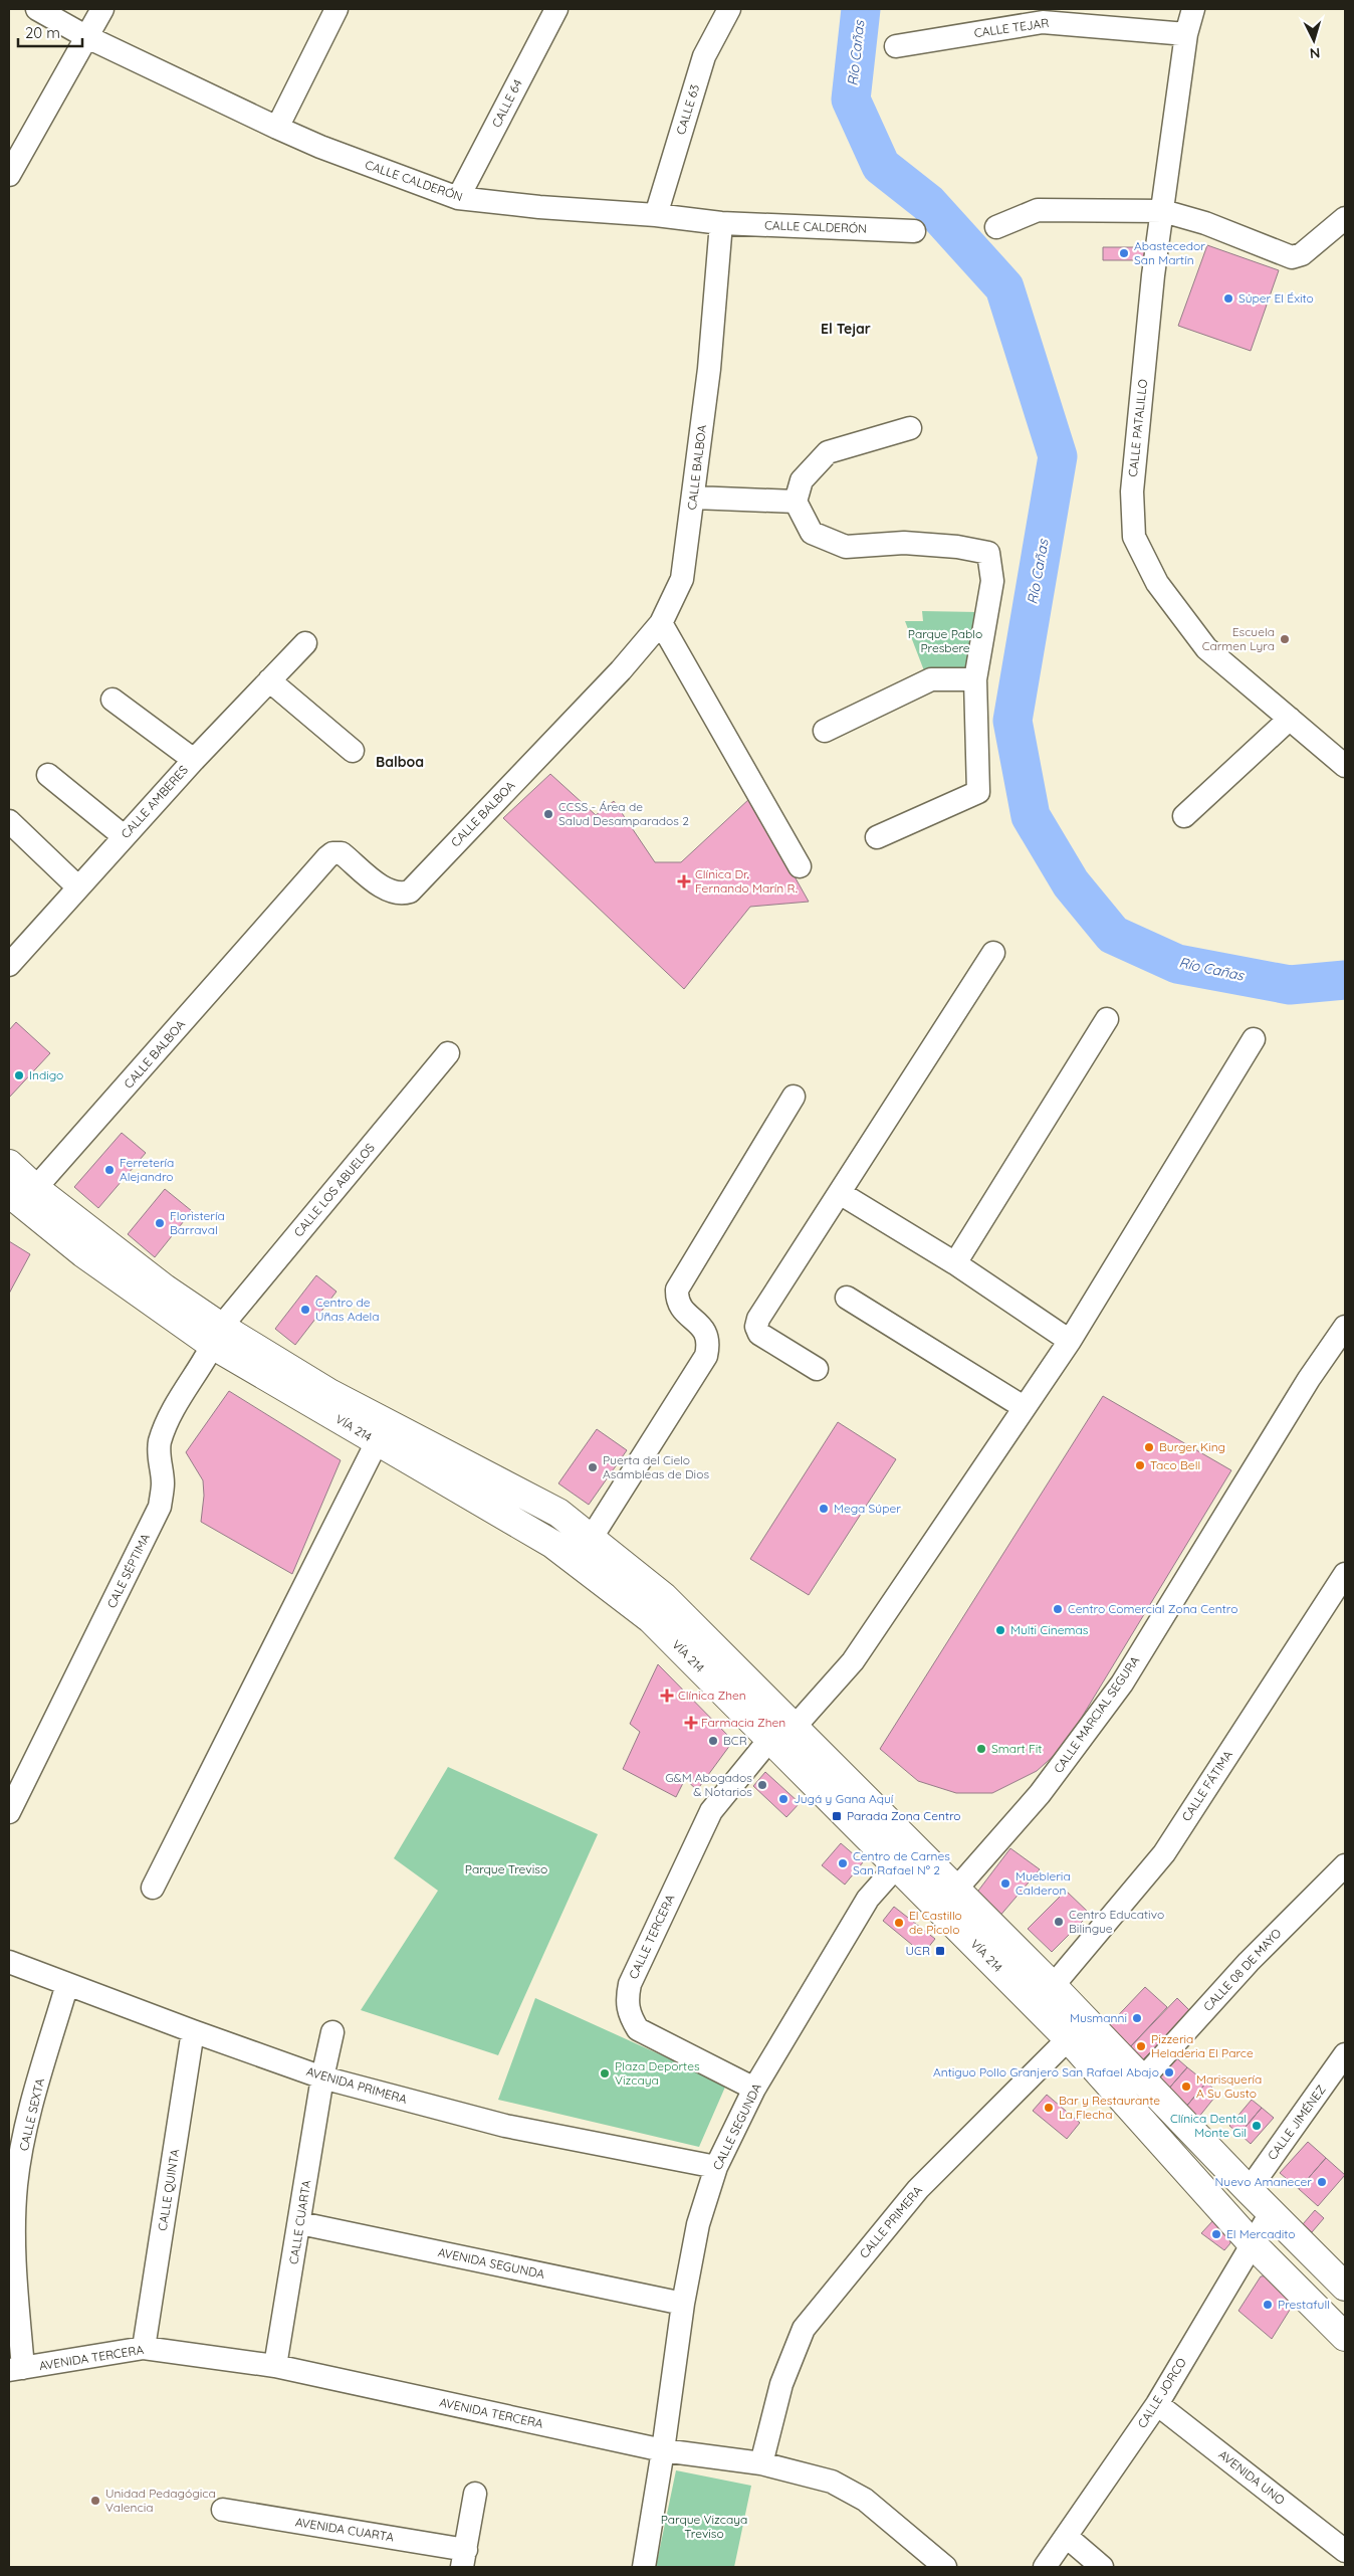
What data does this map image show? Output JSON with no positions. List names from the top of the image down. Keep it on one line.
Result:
{"streets":{"main road":["VÍA 214"],"street":["CALLE TEJAR","CALLE 64","CALLE 63","CALLE CALDERÓN","CALLE PATALILLO","CALLE BALBOA","CALLE AMBERES","CALLE LOS ABUELOS","CALE SÉPTIMA","CALLE MARCIAL SEGURA","CALLE FÁTIMA","CALLE TERCERA","CALLE 08 DE MAYO","AVENIDA PRIMERA","CALLE SEXTA","CALLE JIMÉNEZ","CALLE SEGUNDA","CALLE QUINTA","CALLE CUARTA","CALLE PRIMERA","AVENIDA SEGUNDA","AVENIDA TERCERA","CALLE JORCO","AVENIDA UNO","AVENIDA CUARTA"]},"crossings":[["CALLE TEJAR","CALLE PATALILLO"],["CALLE 64","CALLE CALDERÓN"],["CALLE 63","CALLE CALDERÓN"],["CALLE CALDERÓN","CALLE BALBOA"],["CALLE BALBOA","VÍA 214"],["CALLE LOS ABUELOS","VÍA 214"],["CALLE LOS ABUELOS","CALE SÉPTIMA"],["VÍA 214","CALE SÉPTIMA"],["VÍA 214","CALLE MARCIAL SEGURA"],["VÍA 214","CALLE FÁTIMA"],["VÍA 214","CALLE TERCERA"],["VÍA 214","CALLE 08 DE MAYO"],["VÍA 214","CALLE JIMÉNEZ"],["VÍA 214","CALLE SEGUNDA"],["VÍA 214","CALLE PRIMERA"],["VÍA 214","CALLE JORCO"],["CALLE TERCERA","CALLE SEGUNDA"],["AVENIDA PRIMERA","CALLE SEXTA"],["AVENIDA PRIMERA","CALLE SEGUNDA"],["AVENIDA PRIMERA","CALLE QUINTA"],["AVENIDA PRIMERA","CALLE CUARTA"],["CALLE SEXTA","AVENIDA TERCERA"],["CALLE SEGUNDA","AVENIDA SEGUNDA"],["CALLE SEGUNDA","AVENIDA TERCERA"],["CALLE QUINTA","AVENIDA TERCERA"],["CALLE CUARTA","AVENIDA SEGUNDA"],["CALLE CUARTA","AVENIDA TERCERA"],["CALLE PRIMERA","AVENIDA TERCERA"],["CALLE JORCO","AVENIDA UNO"]],"districts":["El Tejar","Balboa"],"water":["Río Cañas"],"parks":["Parque Pablo Presbere","Parque Treviso","Parque Vizcaya Treviso"],"places":{"other":["Abastecedor San Martín","Súper El Éxito","Escuela Carmen Lyra","CCSS - Área de Salud Desamparados 2","Indigo","Ferretería Alejandro","Floristería Barraval","Centro de Uñas Adela","Burger King","Taco Bell","Puerta del Cielo Asambleas de Dios","Mega Súper","Centro Comercial Zona Centro","Multi Cinemas","BCR","Smart Fit","G&M Abogados & Notarios","Jugá y Gana Aquí","Centro de Carnes San Rafael Nº 2","Muebleria Calderon","Centro Educativo Bilingue","El Castillo de Picolo","Musmanni","Pizzeria Heladeria El Parce","Antiguo Pollo Granjero San Rafael Abajo","Plaza Deportes Vizcaya","Marisquería A Su Gusto","Bar y Restaurante La Flecha","Clínica Dental Monte Gil","Nuevo Amanecer","El Mercadito","Prestafull","Unidad Pedagógica Valencia"],"health":["Clínica Dr. Fernando Marín R.","Clínica Zhen","Farmacia Zhen"],"transit":["Parada Zona Centro","UCR"]},"scale_bar":"20 m","north":"bottom"}
